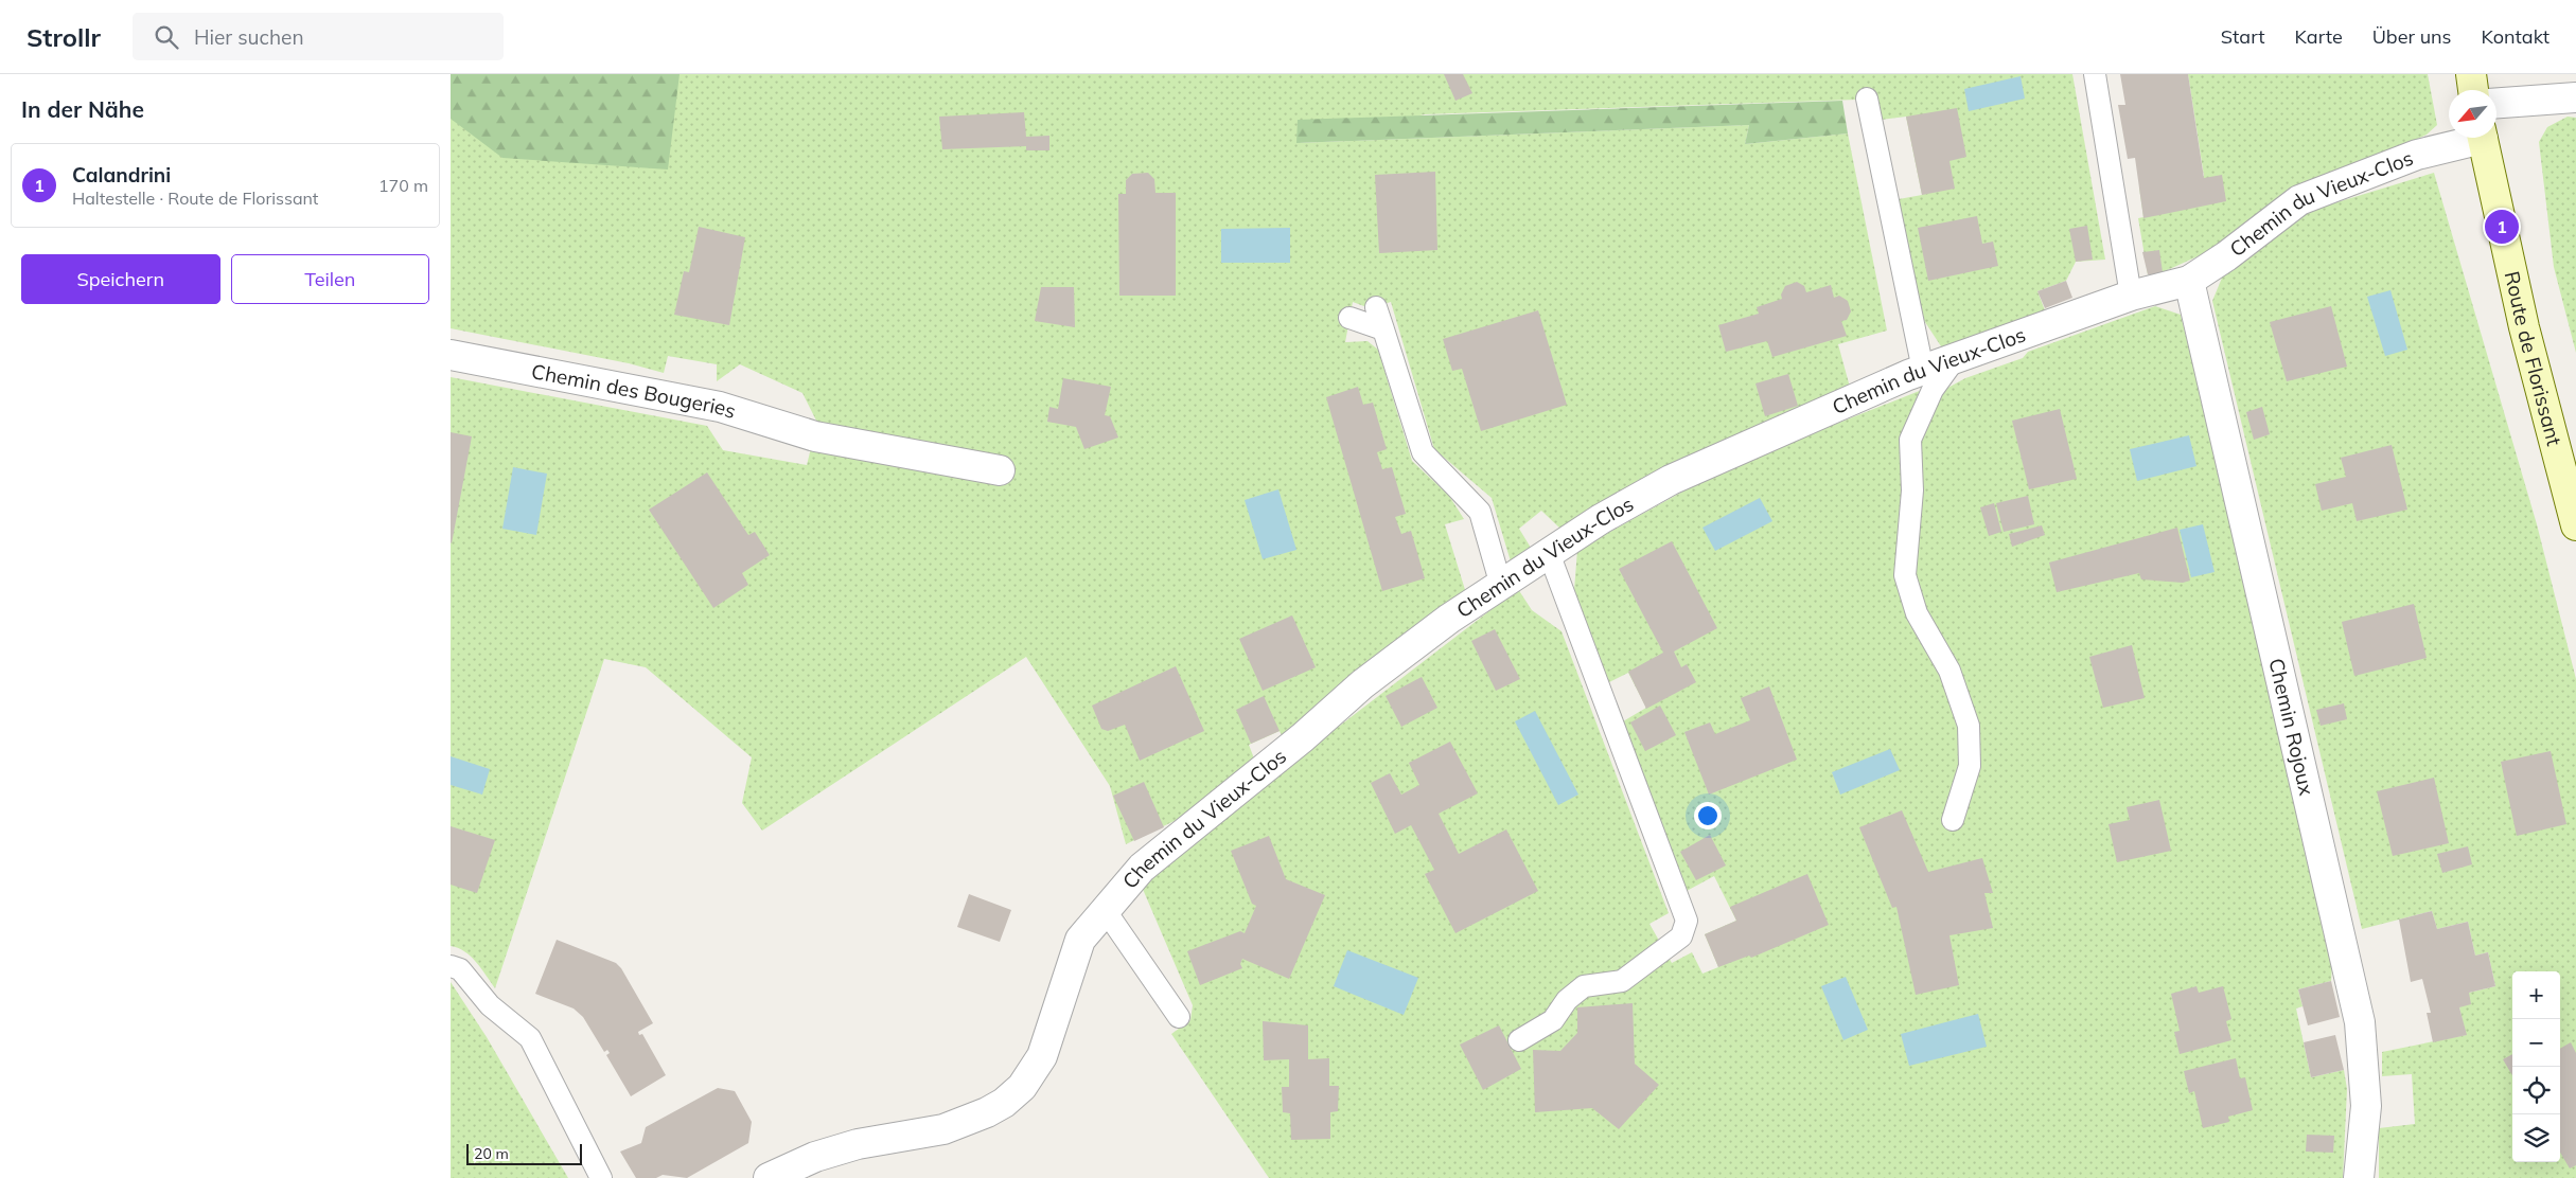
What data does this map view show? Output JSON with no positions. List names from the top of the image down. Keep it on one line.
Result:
{"streets":{"main road":["Route de Florissant"],"street":["Chemin du Vieux-Clos","Chemin des Bougeries","Chemin Rojoux"]},"crossings":[["Chemin du Vieux-Clos","Chemin Rojoux"]],"scale_bar":"20 m","north":"bottom left","page":{"header":"Strollr","search":"Hier suchen","nav":["Start","Karte","Über uns","Kontakt"],"heading":"In der Nähe","list":[{"mark":"1","name":"Calandrini","note":"Haltestelle · Route de Florissant","value":"170 m"}],"pins":"1","buttons":["Speichern","Teilen"],"map_buttons":["+","−"],"scale":"20 m"}}
